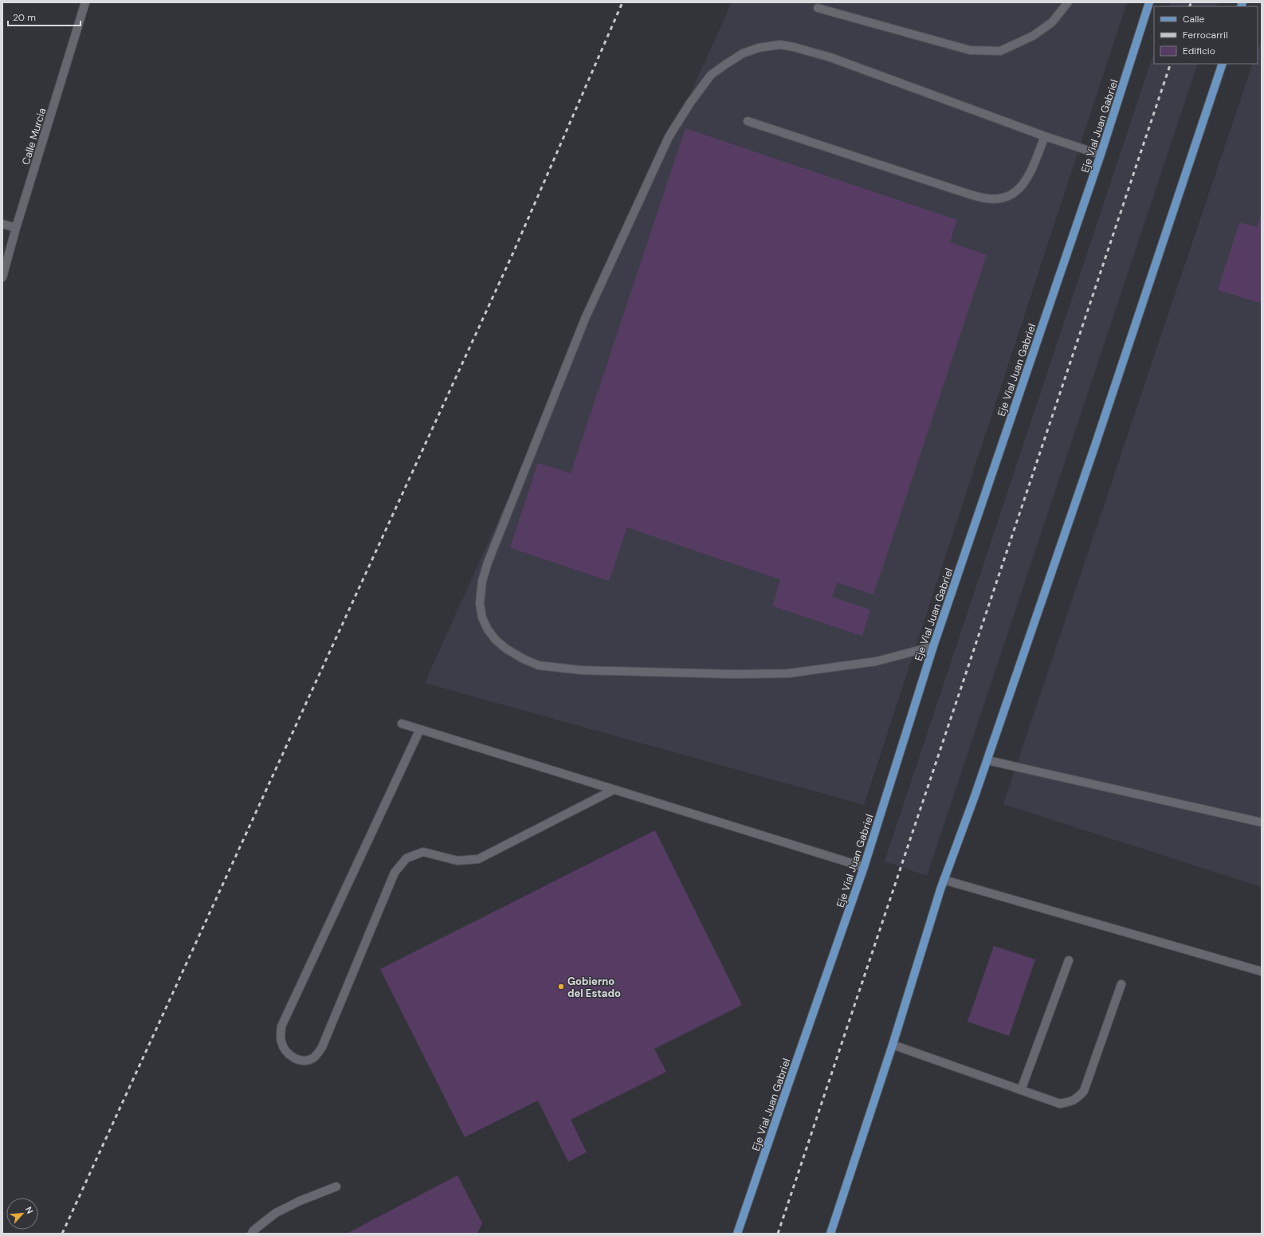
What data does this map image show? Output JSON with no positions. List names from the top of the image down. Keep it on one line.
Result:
{"streets":{"main road":["Eje Vial Juan Gabriel"],"street":["Calle Murcia"]},"places":["Gobierno del Estado"],"legend":["Calle","Ferrocarril","Edificio"],"scale_bar":"20 m","north":"top right"}
